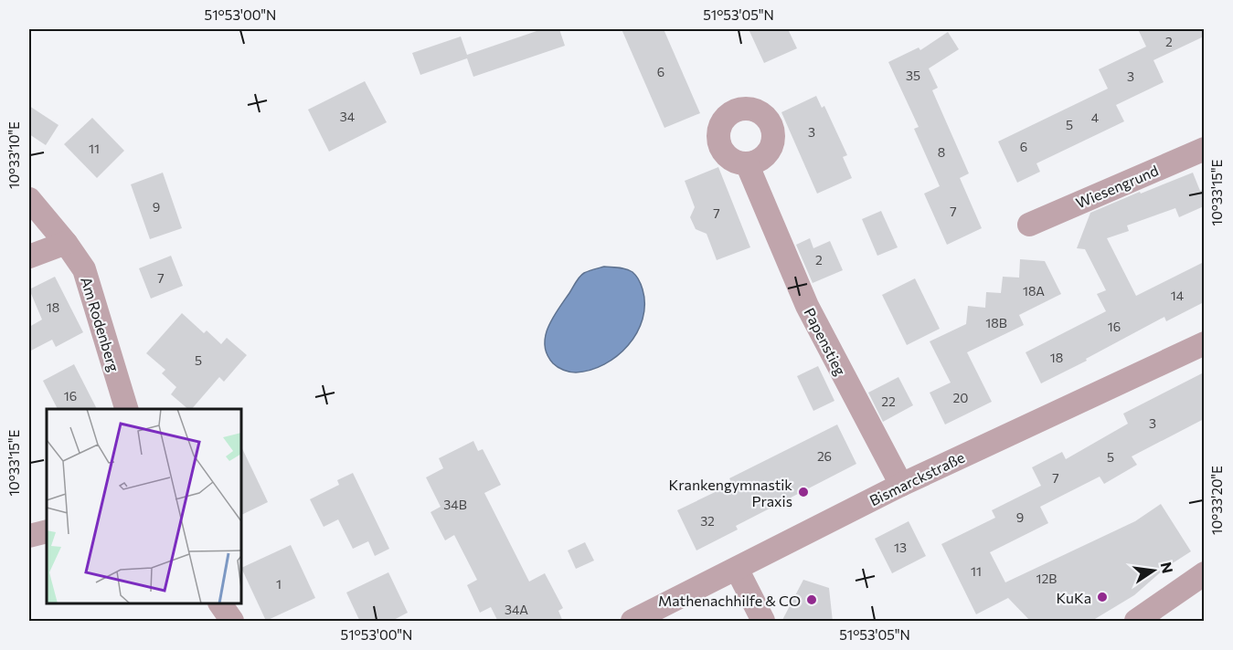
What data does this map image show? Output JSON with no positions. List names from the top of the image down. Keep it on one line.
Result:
{"streets":{"street":["Wiesengrund","Am Rodenberg","Papenstieg","Bismarckstraße"]},"crossings":[["Papenstieg","Bismarckstraße"]],"places":["Krankengymnastik Praxis","KuKa","Mathenachhilfe & CO"],"house_numbers":["2","6","35","3","34","4","5","3","6","11","8","9","7","7","2","7","18A","14","18","18B","16","18","5","16","20","22","3","26","5","7","34B","9","32","13","11","12B","1","34A"],"north":"right","coordinates":["51°53'00\"N","51°53'05\"N","10°33'10\"E","10°33'15\"E","10°33'20\"E"]}
